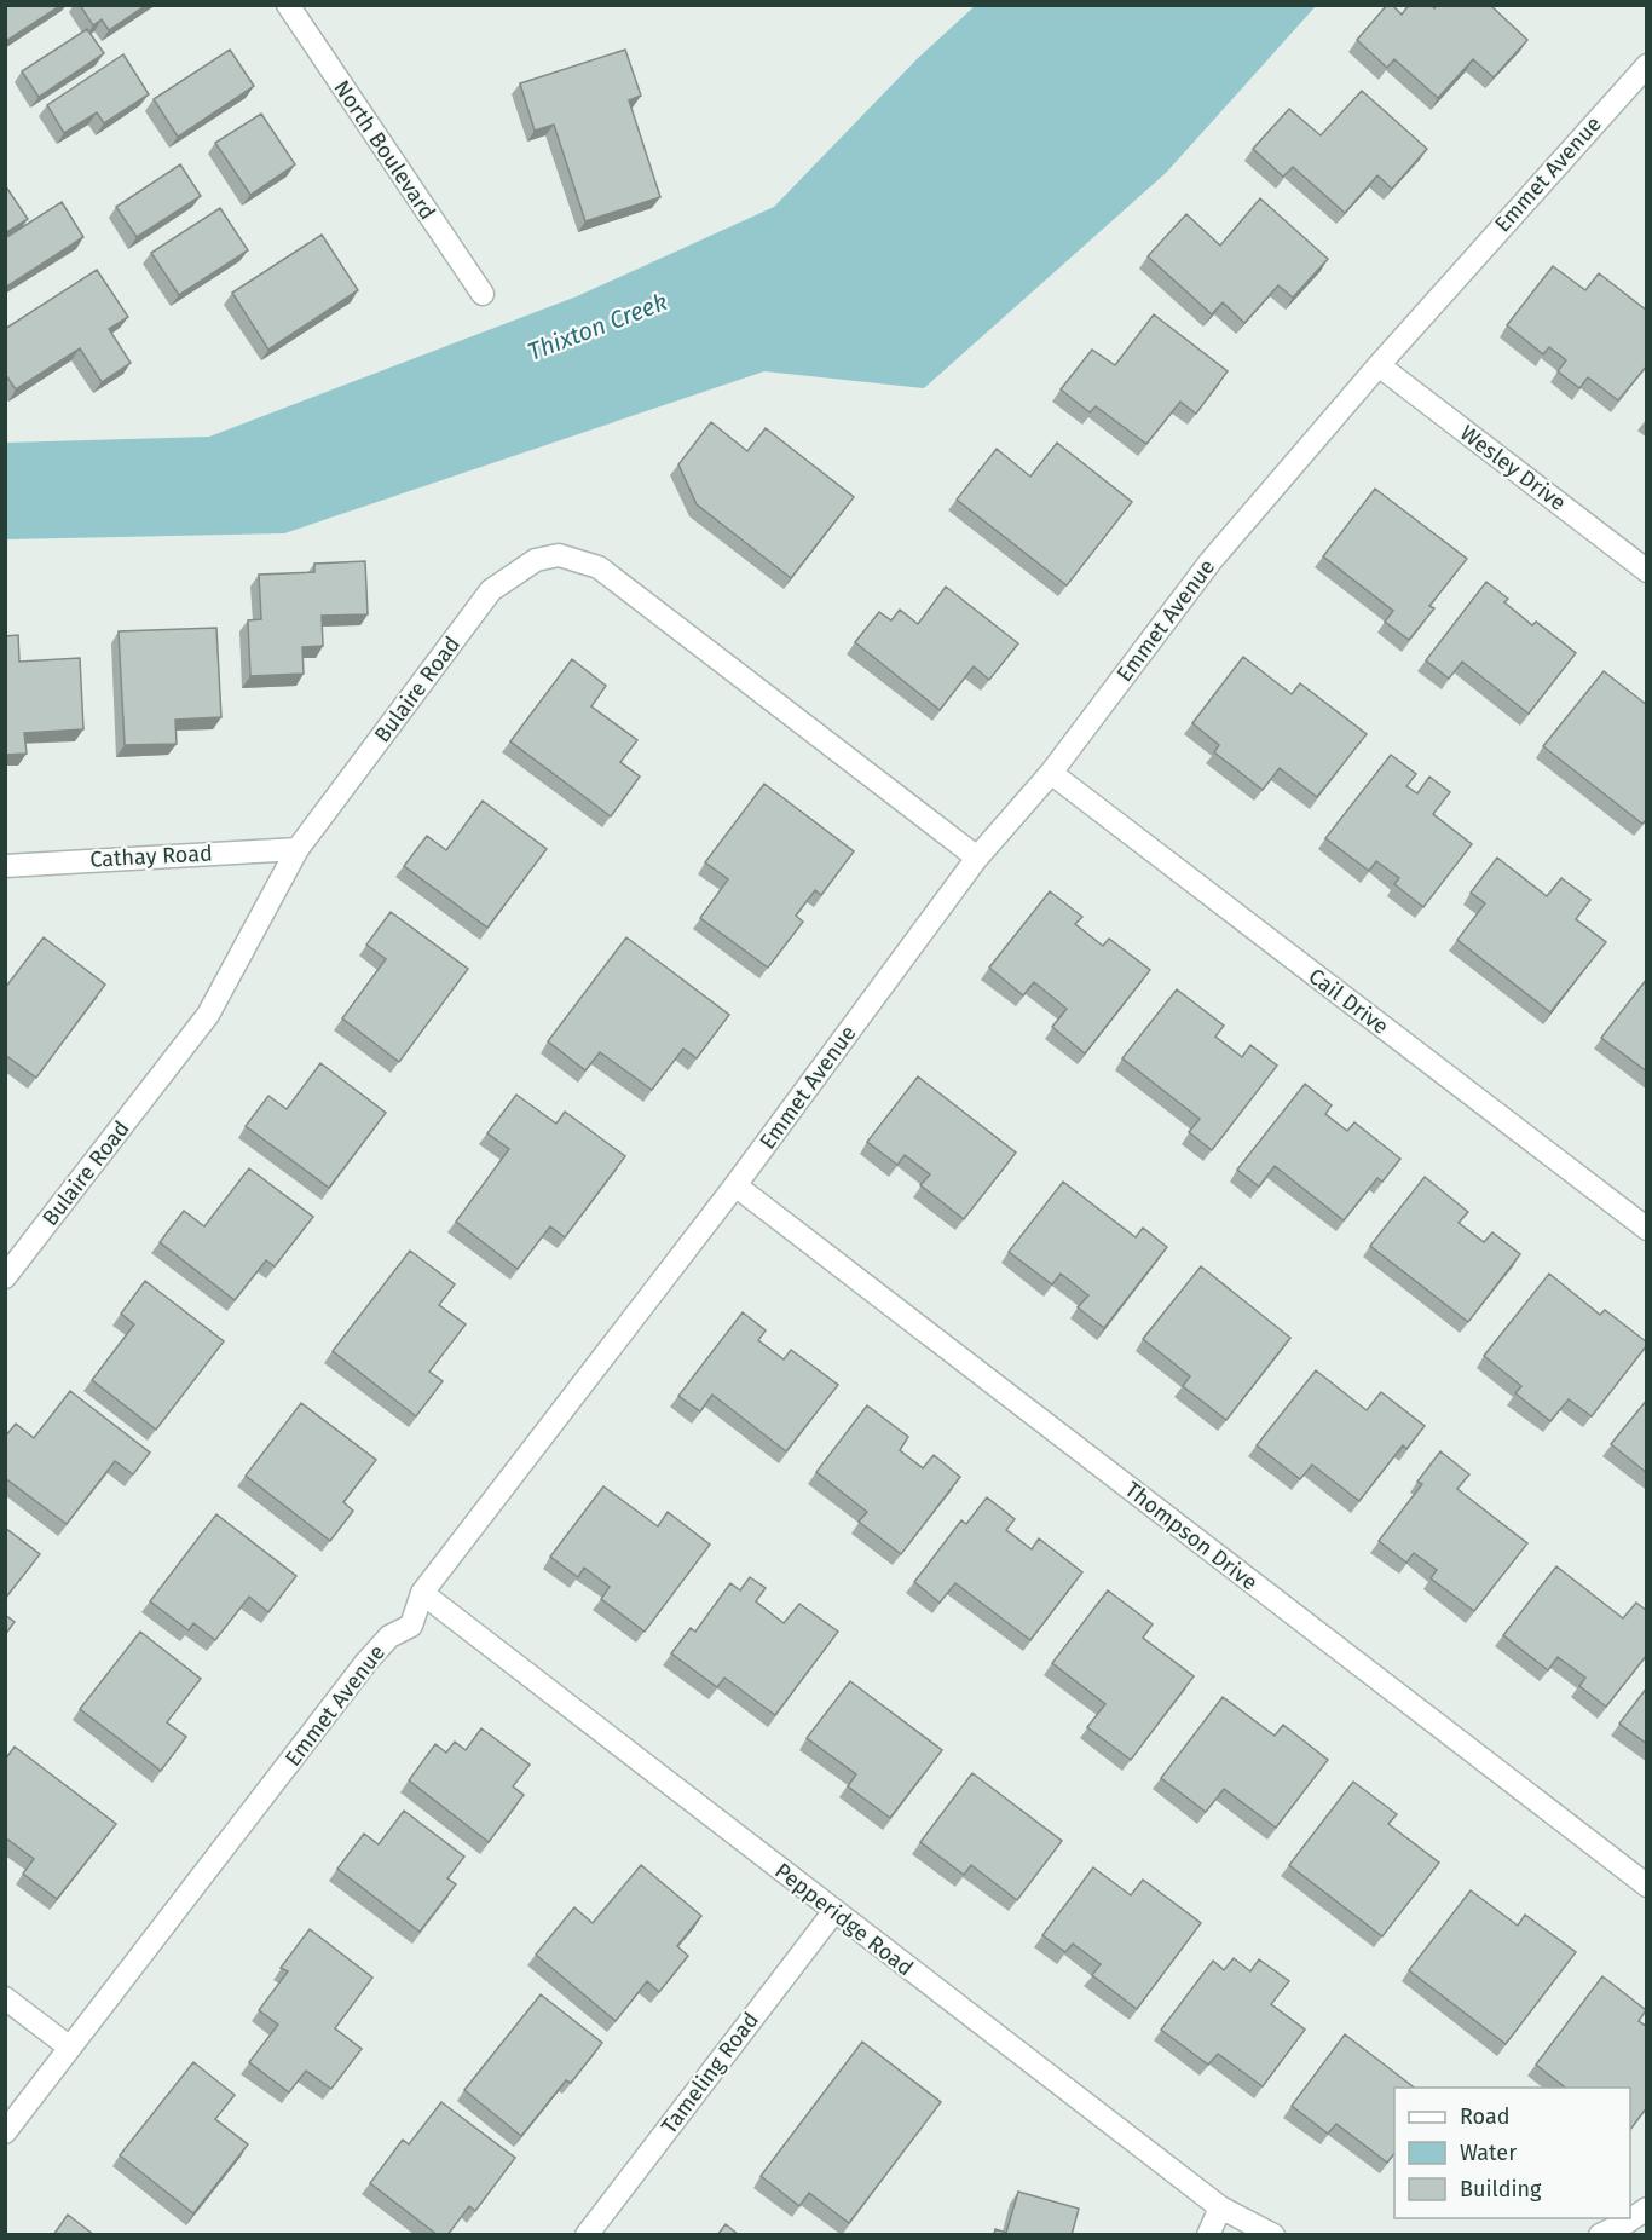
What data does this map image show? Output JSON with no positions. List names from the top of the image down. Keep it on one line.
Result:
{"streets":{"street":["North Boulevard","Emmet Avenue","Wesley Drive","Bulaire Road","Cathay Road","Cail Drive","Thompson Drive","Pepperidge Road","Tameling Road"]},"crossings":[["Emmet Avenue","Wesley Drive"],["Emmet Avenue","Bulaire Road"],["Emmet Avenue","Cail Drive"],["Emmet Avenue","Thompson Drive"],["Emmet Avenue","Pepperidge Road"],["Bulaire Road","Cathay Road"],["Pepperidge Road","Tameling Road"]],"water":["Thixton Creek"],"legend":["Road","Water","Building"]}
